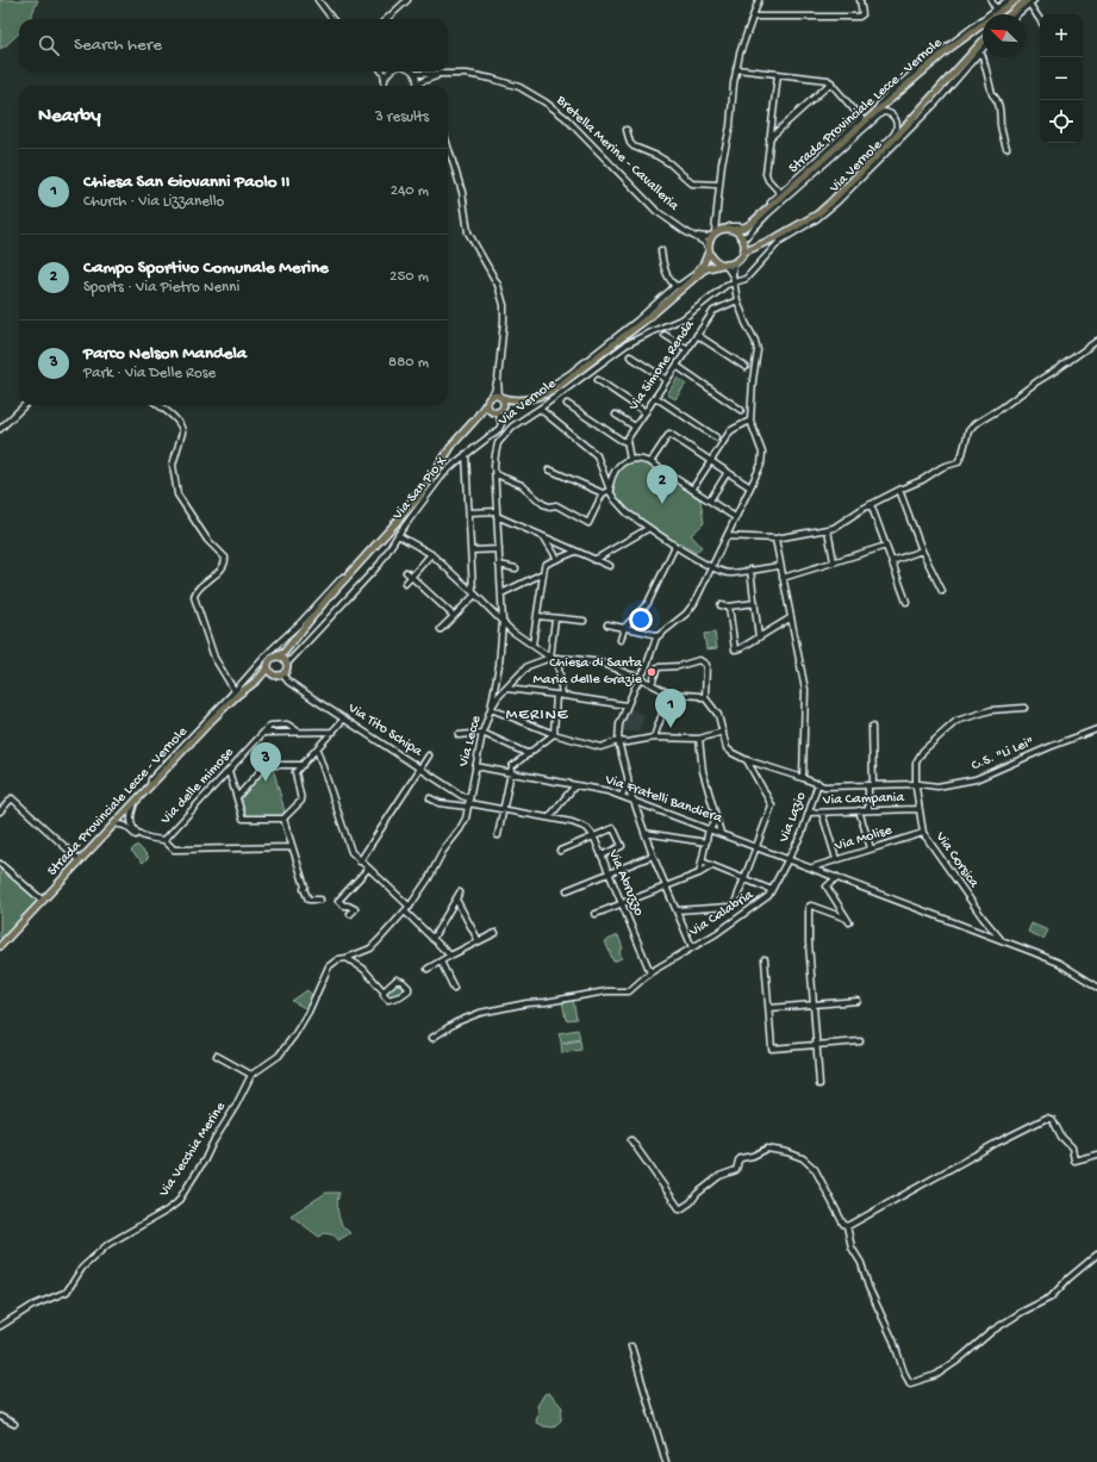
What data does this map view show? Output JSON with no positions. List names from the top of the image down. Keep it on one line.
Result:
{"streets":{"main road":["Strada Provinciale Lecce - Vernole"],"street":["Bretella Merine - Cavalleria","Via Vernole","Via Simone Renda","Via San Pio X","Via Tito Schipa","Via Lecce","C.S. \"Li Lei\"","Via delle mimose","Via Fratelli Bandiera","Via Campania","Via Lazio","Via Molise","Via Corsica","Via Abruzzo","Via Calabria","Via Vecchia Merine"]},"crossings":[["Strada Provinciale Lecce - Vernole","Bretella Merine - Cavalleria"],["Strada Provinciale Lecce - Vernole","Via San Pio X"],["Strada Provinciale Lecce - Vernole","Via Tito Schipa"],["Strada Provinciale Lecce - Vernole","Via delle mimose"],["Via Vernole","Via San Pio X"],["Via Vernole","Via Lecce"],["Via Tito Schipa","Via Lecce"],["Via Lecce","Via Fratelli Bandiera"],["Via Lecce","Via Vecchia Merine"],["C.S. \"Li Lei\"","Via Lazio"],["C.S. \"Li Lei\"","Via Corsica"],["Via Fratelli Bandiera","Via Lazio"],["Via Fratelli Bandiera","Via Molise"],["Via Fratelli Bandiera","Via Corsica"],["Via Fratelli Bandiera","Via Calabria"],["Via Campania","Via Lazio"],["Via Campania","Via Corsica"],["Via Lazio","Via Calabria"],["Via Molise","Via Corsica"],["Via Abruzzo","Via Calabria"]],"districts":["MERINE"],"places":["Chiesa di Santa Maria delle Grazie"],"north":"top left","page":{"map_buttons":["+","−"],"search":"Search here","heading":["Nearby","3 results"],"list":[{"mark":"1","name":"Chiesa San Giovanni Paolo II","note":"Church · Via Lizzanello","value":"240 m"},{"mark":"2","name":"Campo Sportivo Comunale Merine","note":"Sports · Via Pietro Nenni","value":"250 m"},{"mark":"3","name":"Parco Nelson Mandela","note":"Park · Via Delle Rose","value":"880 m"}],"pins":["2","1","3"]}}
